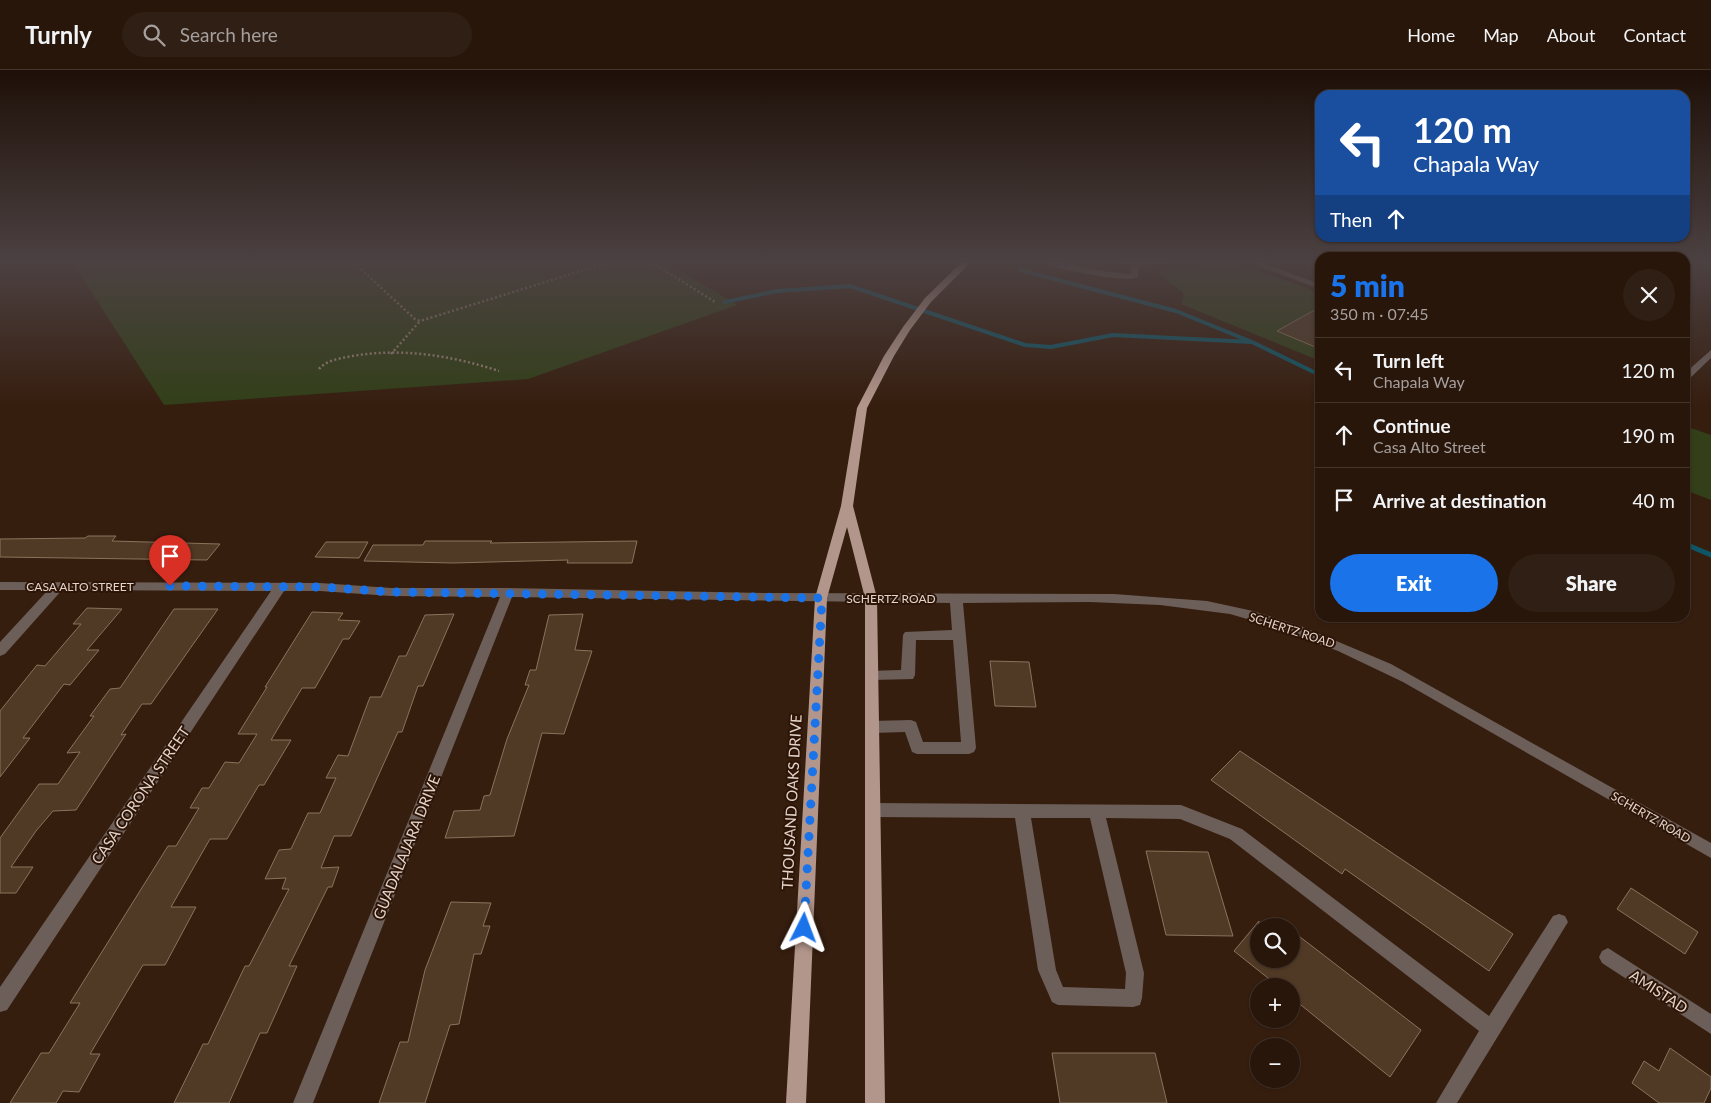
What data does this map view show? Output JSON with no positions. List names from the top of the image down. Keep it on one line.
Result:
{"streets":{"main road":["THOUSAND OAKS DRIVE"],"street":["CASA ALTO STREET","SCHERTZ ROAD","CASA CORONA STREET","GUADALAJARA DRIVE","AMISTAD"]},"crossings":[["CASA ALTO STREET","SCHERTZ ROAD"],["CASA ALTO STREET","CASA CORONA STREET"],["CASA ALTO STREET","GUADALAJARA DRIVE"],["SCHERTZ ROAD","THOUSAND OAKS DRIVE"],["SCHERTZ ROAD","GUADALAJARA DRIVE"]],"page":{"header":"Turnly","search":"Search here","nav":["Home","Map","About","Contact"],"turn":["120 m","Chapala Way"],"then":"Then","heading":["5 min","350 m · 07:45"],"list":[{"name":"Turn left","note":"Chapala Way","value":"120 m"},{"name":"Continue","note":"Casa Alto Street","value":"190 m"},{"name":"Arrive at destination","value":"40 m"}],"buttons":["Exit","Share"],"map_buttons":["+","−"]}}
